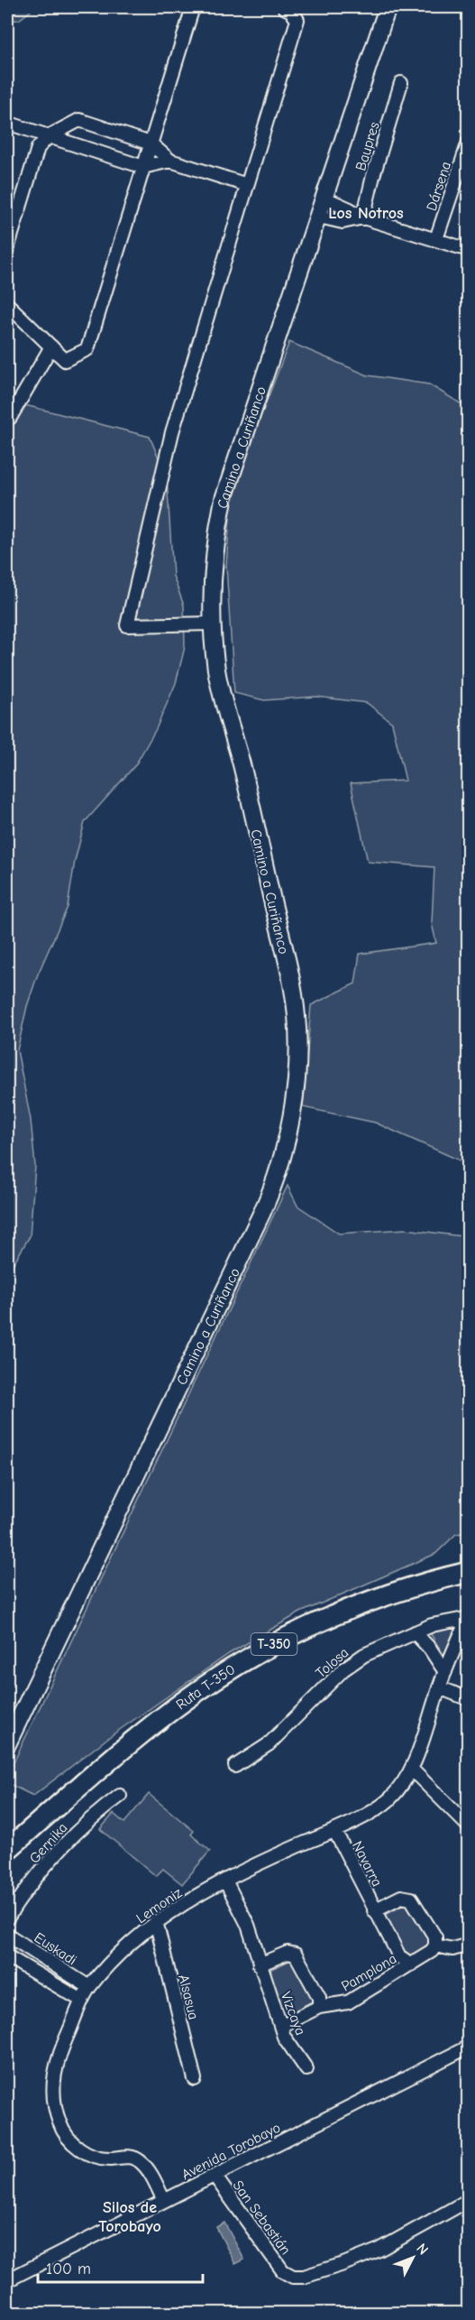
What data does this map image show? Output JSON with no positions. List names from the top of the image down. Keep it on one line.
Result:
{"streets":{"main road":["T-350","Ruta T-350"],"street":["Baupres","Dársena","Camino a Curiñanco","Tolosa","Gernika","Navarra","Lemoniz","Euskadi","Pamplona","Alsasua","Vizcaya","Avenida Torobayo","San Sebastián"]},"crossings":[["Tolosa","Lemoniz"],["Navarra","Lemoniz"],["Navarra","Pamplona"],["Lemoniz","Euskadi"],["Lemoniz","Alsasua"],["Lemoniz","Vizcaya"],["Lemoniz","Avenida Torobayo"],["Pamplona","Vizcaya"],["Avenida Torobayo","San Sebastián"]],"districts":["Los Notros","Silos de Torobayo"],"scale_bar":"100 m","north":"top right"}
